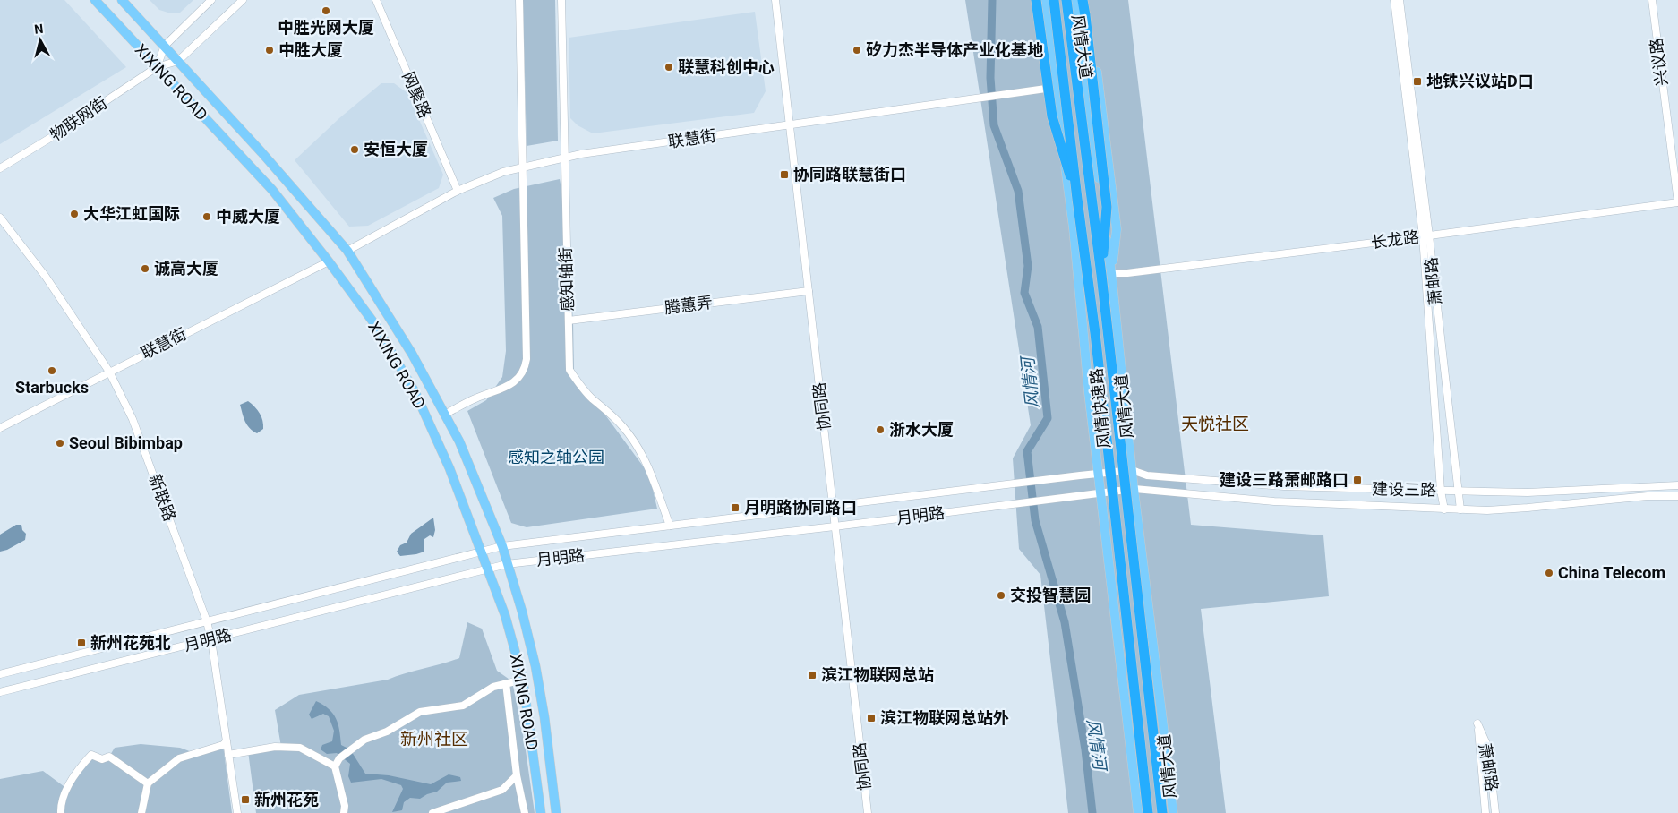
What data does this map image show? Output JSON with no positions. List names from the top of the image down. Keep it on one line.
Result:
{"streets":{"highway":["风情快速路"],"main road":["风情大道","XIXING ROAD"],"street":["兴议路","网聚路","物联网街","联慧街","长龙路","感知轴街","萧邮路","腾蕙弄","协同路","建设三路","新联路","月明路"]},"crossings":[["风情大道","联慧街"],["风情大道","长龙路"],["风情大道","风情快速路"],["风情大道","建设三路"],["风情大道","月明路"],["兴议路","长龙路"],["XIXING ROAD","物联网街"],["XIXING ROAD","联慧街"],["XIXING ROAD","月明路"],["网聚路","联慧街"],["联慧街","感知轴街"],["联慧街","协同路"],["联慧街","新联路"],["长龙路","萧邮路"],["长龙路","风情快速路"],["感知轴街","腾蕙弄"],["感知轴街","月明路"],["萧邮路","建设三路"],["腾蕙弄","协同路"],["协同路","月明路"],["建设三路","月明路"],["新联路","月明路"]],"districts":["天悦社区","新州社区"],"water":["风情河"],"parks":["感知之轴公园"],"places":{"other":["中胜光网大厦","中胜大厦","矽力杰半导体产业化基地","联慧科创中心","安恒大厦","大华江虹国际","中威大厦","诚高大厦","Starbucks","浙水大厦","Seoul Bibimbap","China Telecom","交投智慧园"],"transit":["地铁兴议站D口","协同路联慧街口","建设三路萧邮路口","月明路协同路口","新州花苑北","滨江物联网总站","滨江物联网总站外","新州花苑"]},"north":"top"}
